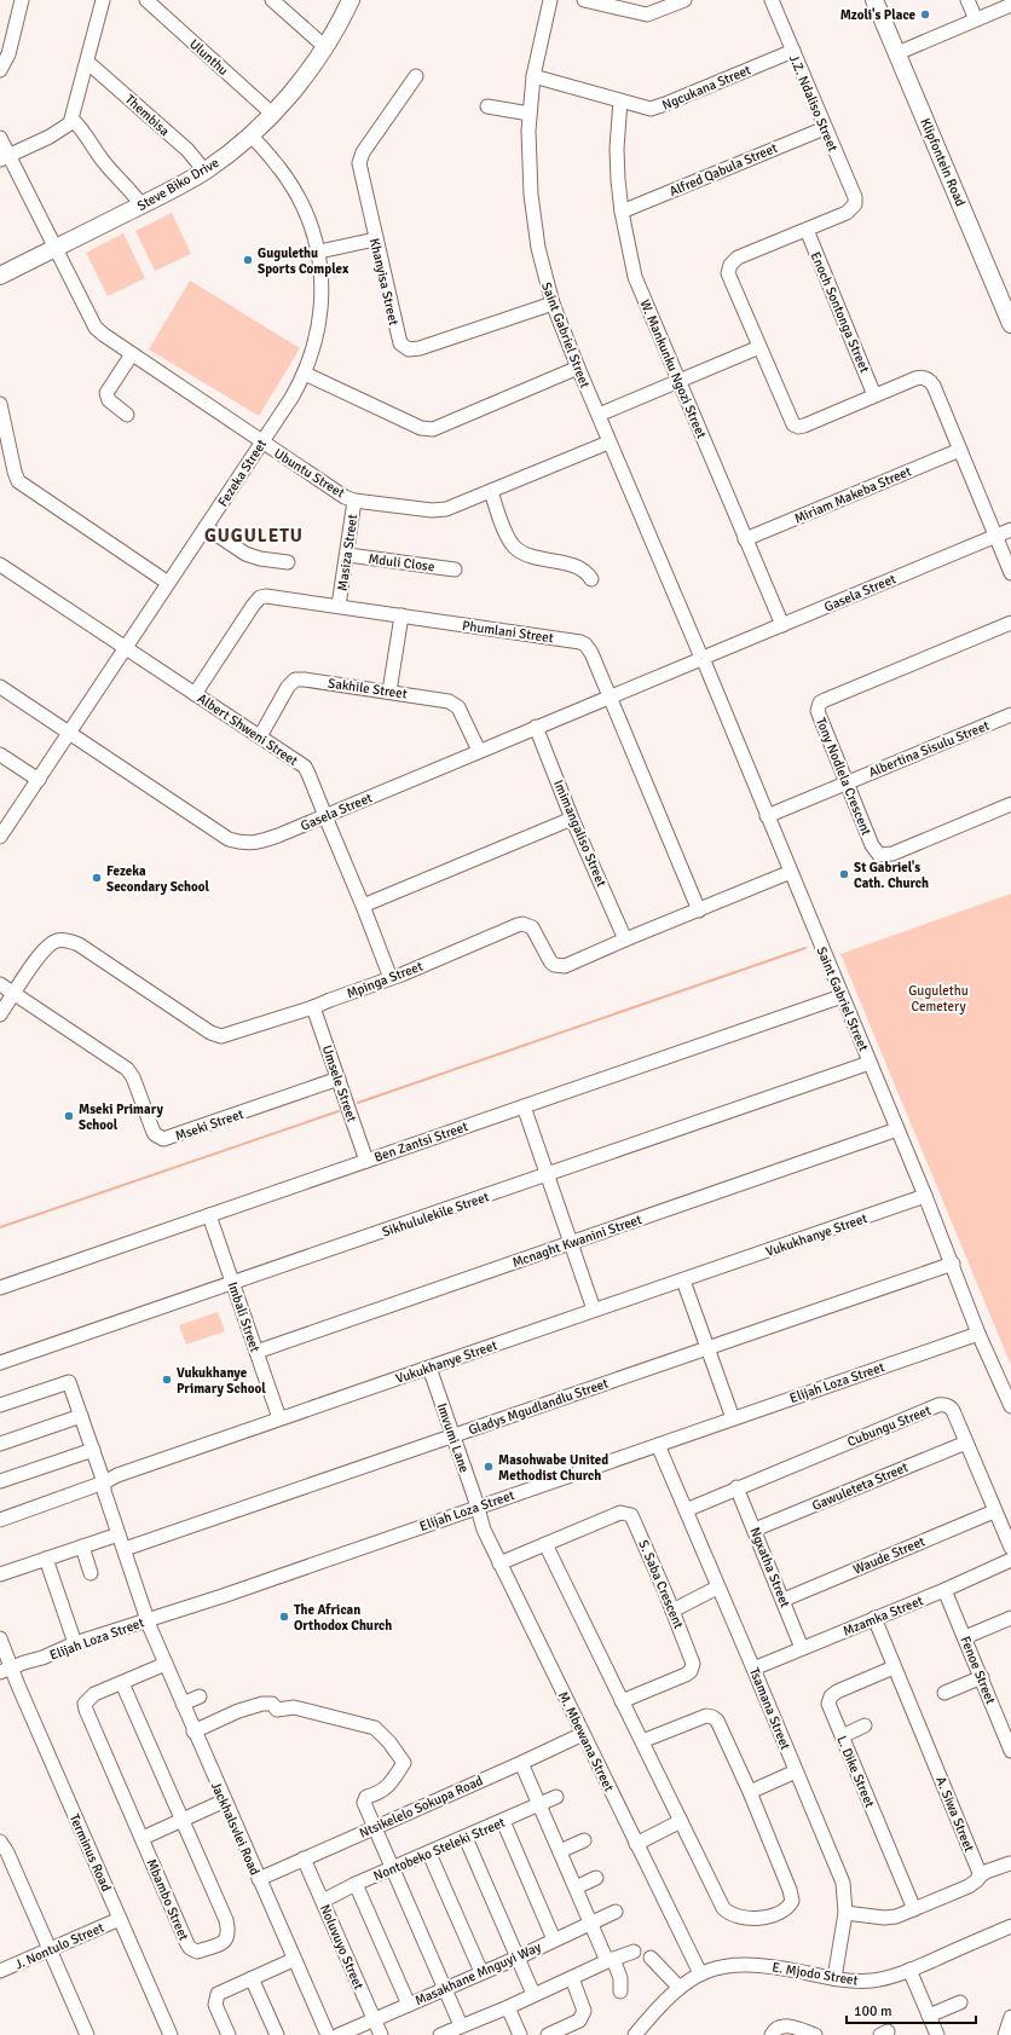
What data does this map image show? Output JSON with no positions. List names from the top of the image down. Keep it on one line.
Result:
{"streets":{"main road":["Klipfontein Road","Steve Biko Drive"],"street":["Ulunthu","Ngcukana Street","J.Z. Ndaliso Street","Thembisa","Alfred Qabula Street","Khanyisa Street","Enoch Sontonga Street","Saint Gabriel Street","W. Mankunku Ngozi Street","Fezeka Street","Ubuntu Street","Miriam Makeba Street","Masiza Street","Mduli Close","Gasela Street","Phumlani Street","Sakhile Street","Albert Shweni Street","Albertina Sisulu Street","Tony Nodlela Crescent","Imimangaliso Street","Mpinga Street","Umsele Street","Mseki Street","Ben Zantsi Street","Sikhululekile Street","Vukukhanye Street","Mcnaght Kwanini Street","Imbali Street","Elijah Loza Street","Gladys Mgudlandlu Street","Cubungu Street","Imvumi Lane","Gawuleteta Street","Waude Street","Ngxatha Street","S. Saba Crescent","Mzamka Street","Fenoe Street","Tsamana Street","M. Mbewana Street","L. Dike Street","Ntsikelelo Sokupa Road","A. Siwa Street","Jackhalsvlei Road","Nontobeko Steleki Street","Terminus Road","Mbambo Street","J. Nontulo Street","Noluvuyo Street","Masakhane Mnguyi Way","E. Mjodo Street"]},"crossings":[["Ulunthu","Steve Biko Drive"],["Ngcukana Street","J.Z. Ndaliso Street"],["Ngcukana Street","Saint Gabriel Street"],["Ngcukana Street","W. Mankunku Ngozi Street"],["J.Z. Ndaliso Street","Alfred Qabula Street"],["J.Z. Ndaliso Street","Enoch Sontonga Street"],["Thembisa","Steve Biko Drive"],["Alfred Qabula Street","W. Mankunku Ngozi Street"],["Steve Biko Drive","Fezeka Street"],["Steve Biko Drive","Ubuntu Street"],["Khanyisa Street","Saint Gabriel Street"],["Saint Gabriel Street","Ubuntu Street"],["Saint Gabriel Street","Gasela Street"],["Saint Gabriel Street","Albertina Sisulu Street"],["Saint Gabriel Street","Mpinga Street"],["Saint Gabriel Street","Ben Zantsi Street"],["Saint Gabriel Street","Sikhululekile Street"],["Saint Gabriel Street","Vukukhanye Street"],["Saint Gabriel Street","Mcnaght Kwanini Street"],["Saint Gabriel Street","Elijah Loza Street"],["Saint Gabriel Street","Gladys Mgudlandlu Street"],["W. Mankunku Ngozi Street","Miriam Makeba Street"],["W. Mankunku Ngozi Street","Gasela Street"],["Fezeka Street","Ubuntu Street"],["Fezeka Street","Gasela Street"],["Fezeka Street","Albert Shweni Street"],["Ubuntu Street","Masiza Street"],["Masiza Street","Mduli Close"],["Masiza Street","Phumlani Street"],["Gasela Street","Phumlani Street"],["Gasela Street","Sakhile Street"],["Gasela Street","Albert Shweni Street"],["Gasela Street","Imimangaliso Street"],["Phumlani Street","Albert Shweni Street"],["Phumlani Street","Mpinga Street"],["Sakhile Street","Albert Shweni Street"],["Albert Shweni Street","Mpinga Street"],["Albertina Sisulu Street","Tony Nodlela Crescent"],["Imimangaliso Street","Mpinga Street"],["Mpinga Street","Umsele Street"],["Mpinga Street","Mseki Street"],["Umsele Street","Mseki Street"],["Umsele Street","Ben Zantsi Street"],["Ben Zantsi Street","Imbali Street"],["Sikhululekile Street","Imbali Street"],["Vukukhanye Street","Imbali Street"],["Vukukhanye Street","Imvumi Lane"],["Mcnaght Kwanini Street","Imbali Street"],["Elijah Loza Street","Imvumi Lane"],["Elijah Loza Street","Tsamana Street"],["Elijah Loza Street","M. Mbewana Street"],["Elijah Loza Street","Jackhalsvlei Road"],["Elijah Loza Street","Terminus Road"],["Gladys Mgudlandlu Street","Imvumi Lane"],["Cubungu Street","Gawuleteta Street"],["Cubungu Street","Waude Street"],["Cubungu Street","Ngxatha Street"],["Cubungu Street","Tsamana Street"],["Imvumi Lane","M. Mbewana Street"],["Gawuleteta Street","Ngxatha Street"],["Waude Street","Ngxatha Street"],["Ngxatha Street","Mzamka Street"],["S. Saba Crescent","M. Mbewana Street"],["Mzamka Street","Fenoe Street"],["Mzamka Street","Tsamana Street"],["Mzamka Street","A. Siwa Street"],["Tsamana Street","E. Mjodo Street"],["M. Mbewana Street","Ntsikelelo Sokupa Road"],["M. Mbewana Street","E. Mjodo Street"],["L. Dike Street","A. Siwa Street"],["Ntsikelelo Sokupa Road","Jackhalsvlei Road"],["Ntsikelelo Sokupa Road","Noluvuyo Street"],["Jackhalsvlei Road","Mbambo Street"],["Nontobeko Steleki Street","Noluvuyo Street"],["Terminus Road","J. Nontulo Street"],["Noluvuyo Street","Masakhane Mnguyi Way"]],"districts":["GUGULETU"],"parks":["Gugulethu Cemetery"],"places":["Mzoli's Place","Gugulethu Sports Complex","St Gabriel's Cath. Church","Fezeka Secondary School","Mseki Primary School","Vukukhanye Primary School","Masohwabe United Methodist Church","The African Orthodox Church"],"scale_bar":"100 m"}
